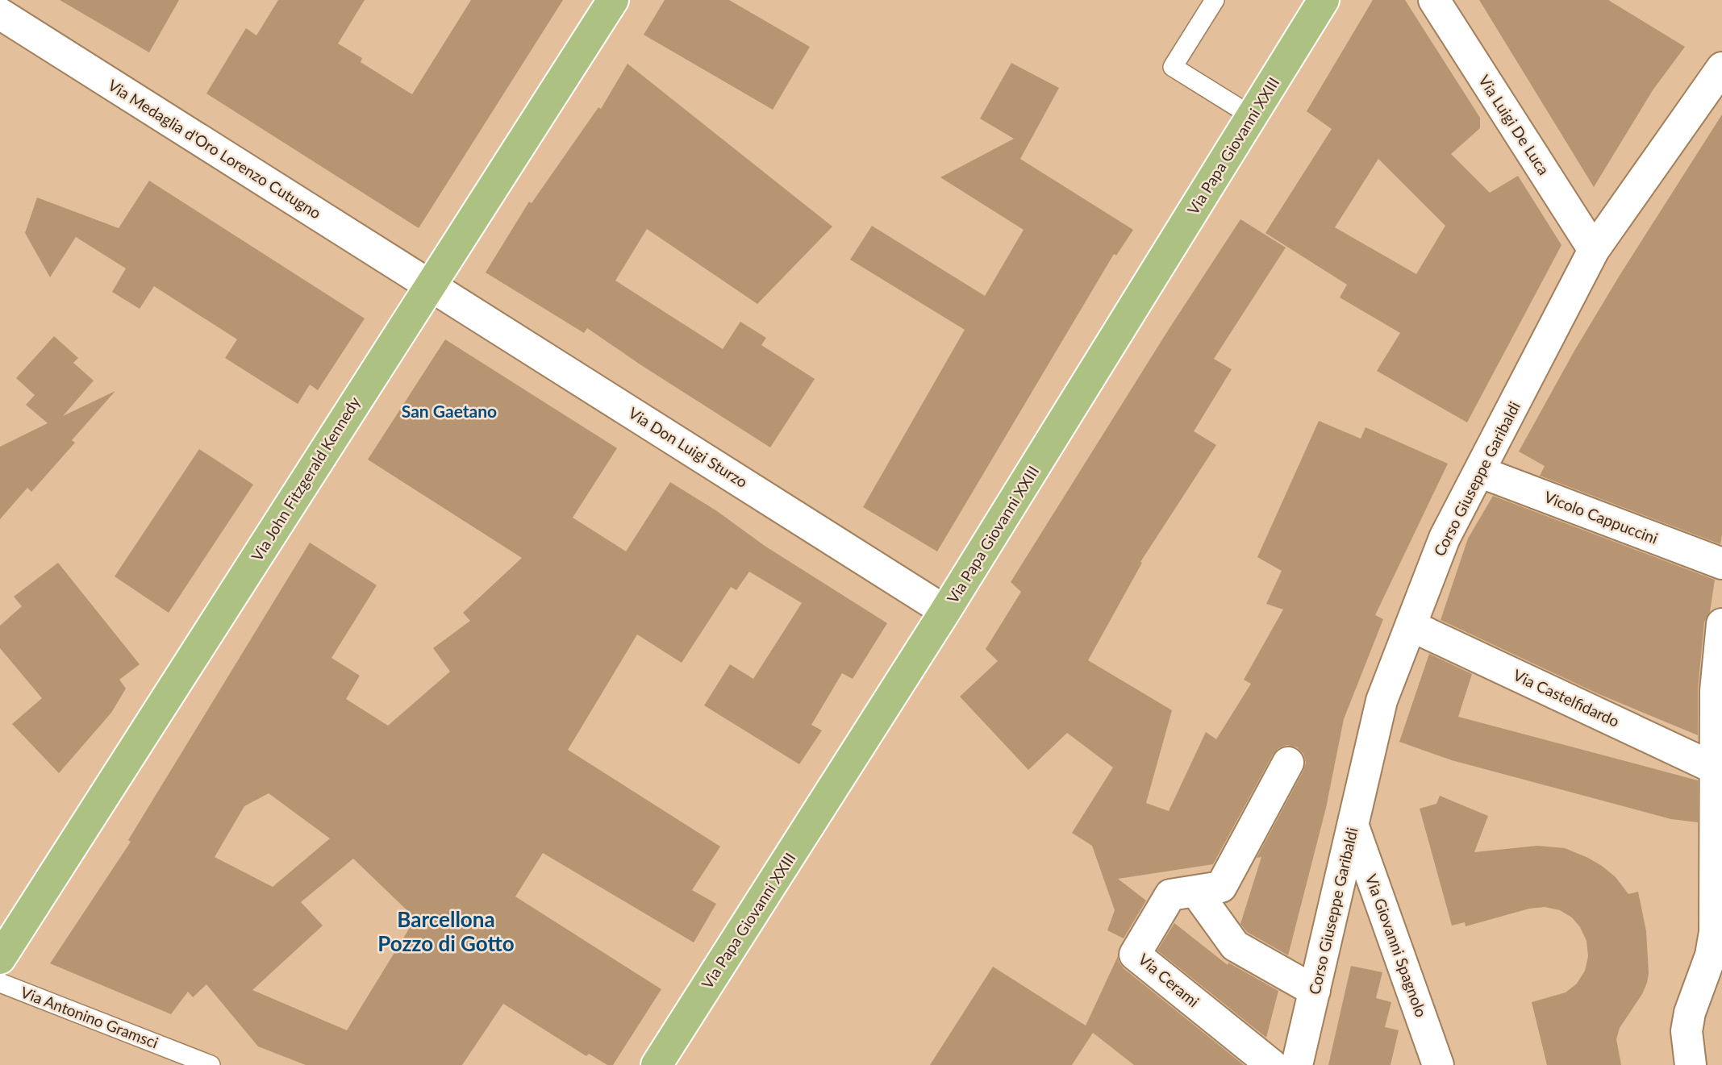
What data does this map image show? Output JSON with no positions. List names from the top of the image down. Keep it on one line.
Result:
{"streets":{"main road":["Via Papa Giovanni XXIII","Via John Fitzgerald Kennedy"],"street":["Via Luigi De Luca","Via Medaglia d'Oro Lorenzo Cutugno","Via Don Luigi Sturzo","Corso Giuseppe Garibaldi","Vicolo Cappuccini","Via Castelfidardo","Via Giovanni Spagnolo","Via Cerami"],"lane":["Via Antonino Gramsci"]},"crossings":[["Via Luigi De Luca","Corso Giuseppe Garibaldi"],["Via Papa Giovanni XXIII","Via Don Luigi Sturzo"],["Via Medaglia d'Oro Lorenzo Cutugno","Via Don Luigi Sturzo"],["Via Medaglia d'Oro Lorenzo Cutugno","Via John Fitzgerald Kennedy"],["Via Don Luigi Sturzo","Via John Fitzgerald Kennedy"],["Corso Giuseppe Garibaldi","Vicolo Cappuccini"],["Corso Giuseppe Garibaldi","Via Castelfidardo"],["Corso Giuseppe Garibaldi","Via Giovanni Spagnolo"]],"districts":["San Gaetano","Barcellona Pozzo di Gotto"]}
